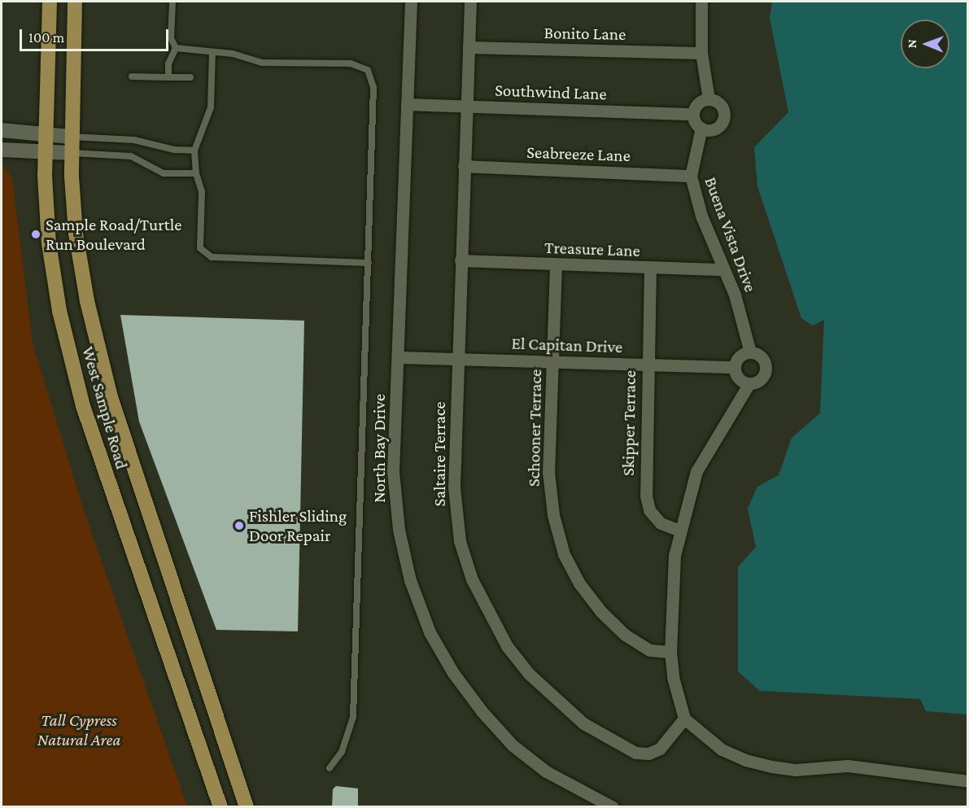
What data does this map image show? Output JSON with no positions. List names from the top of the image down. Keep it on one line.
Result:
{"streets":{"main road":["West Sample Road"],"street":["Bonito Lane","Southwind Lane","Seabreeze Lane","Buena Vista Drive","Treasure Lane","El Capitan Drive","Skipper Terrace","Schooner Terrace","North Bay Drive","Saltaire Terrace"]},"crossings":[["Bonito Lane","Saltaire Terrace"],["Southwind Lane","Buena Vista Drive"],["Southwind Lane","North Bay Drive"],["Southwind Lane","Saltaire Terrace"],["Seabreeze Lane","Buena Vista Drive"],["Seabreeze Lane","Saltaire Terrace"],["Buena Vista Drive","Treasure Lane"],["Buena Vista Drive","El Capitan Drive"],["Treasure Lane","Skipper Terrace"],["Treasure Lane","Schooner Terrace"],["Treasure Lane","Saltaire Terrace"],["El Capitan Drive","Skipper Terrace"],["El Capitan Drive","Schooner Terrace"],["El Capitan Drive","North Bay Drive"],["El Capitan Drive","Saltaire Terrace"]],"parks":["Tall Cypress Natural Area"],"places":["Sample Road/Turtle Run Boulevard","Fishler Sliding Door Repair"],"scale_bar":"100 m","north":"left"}
